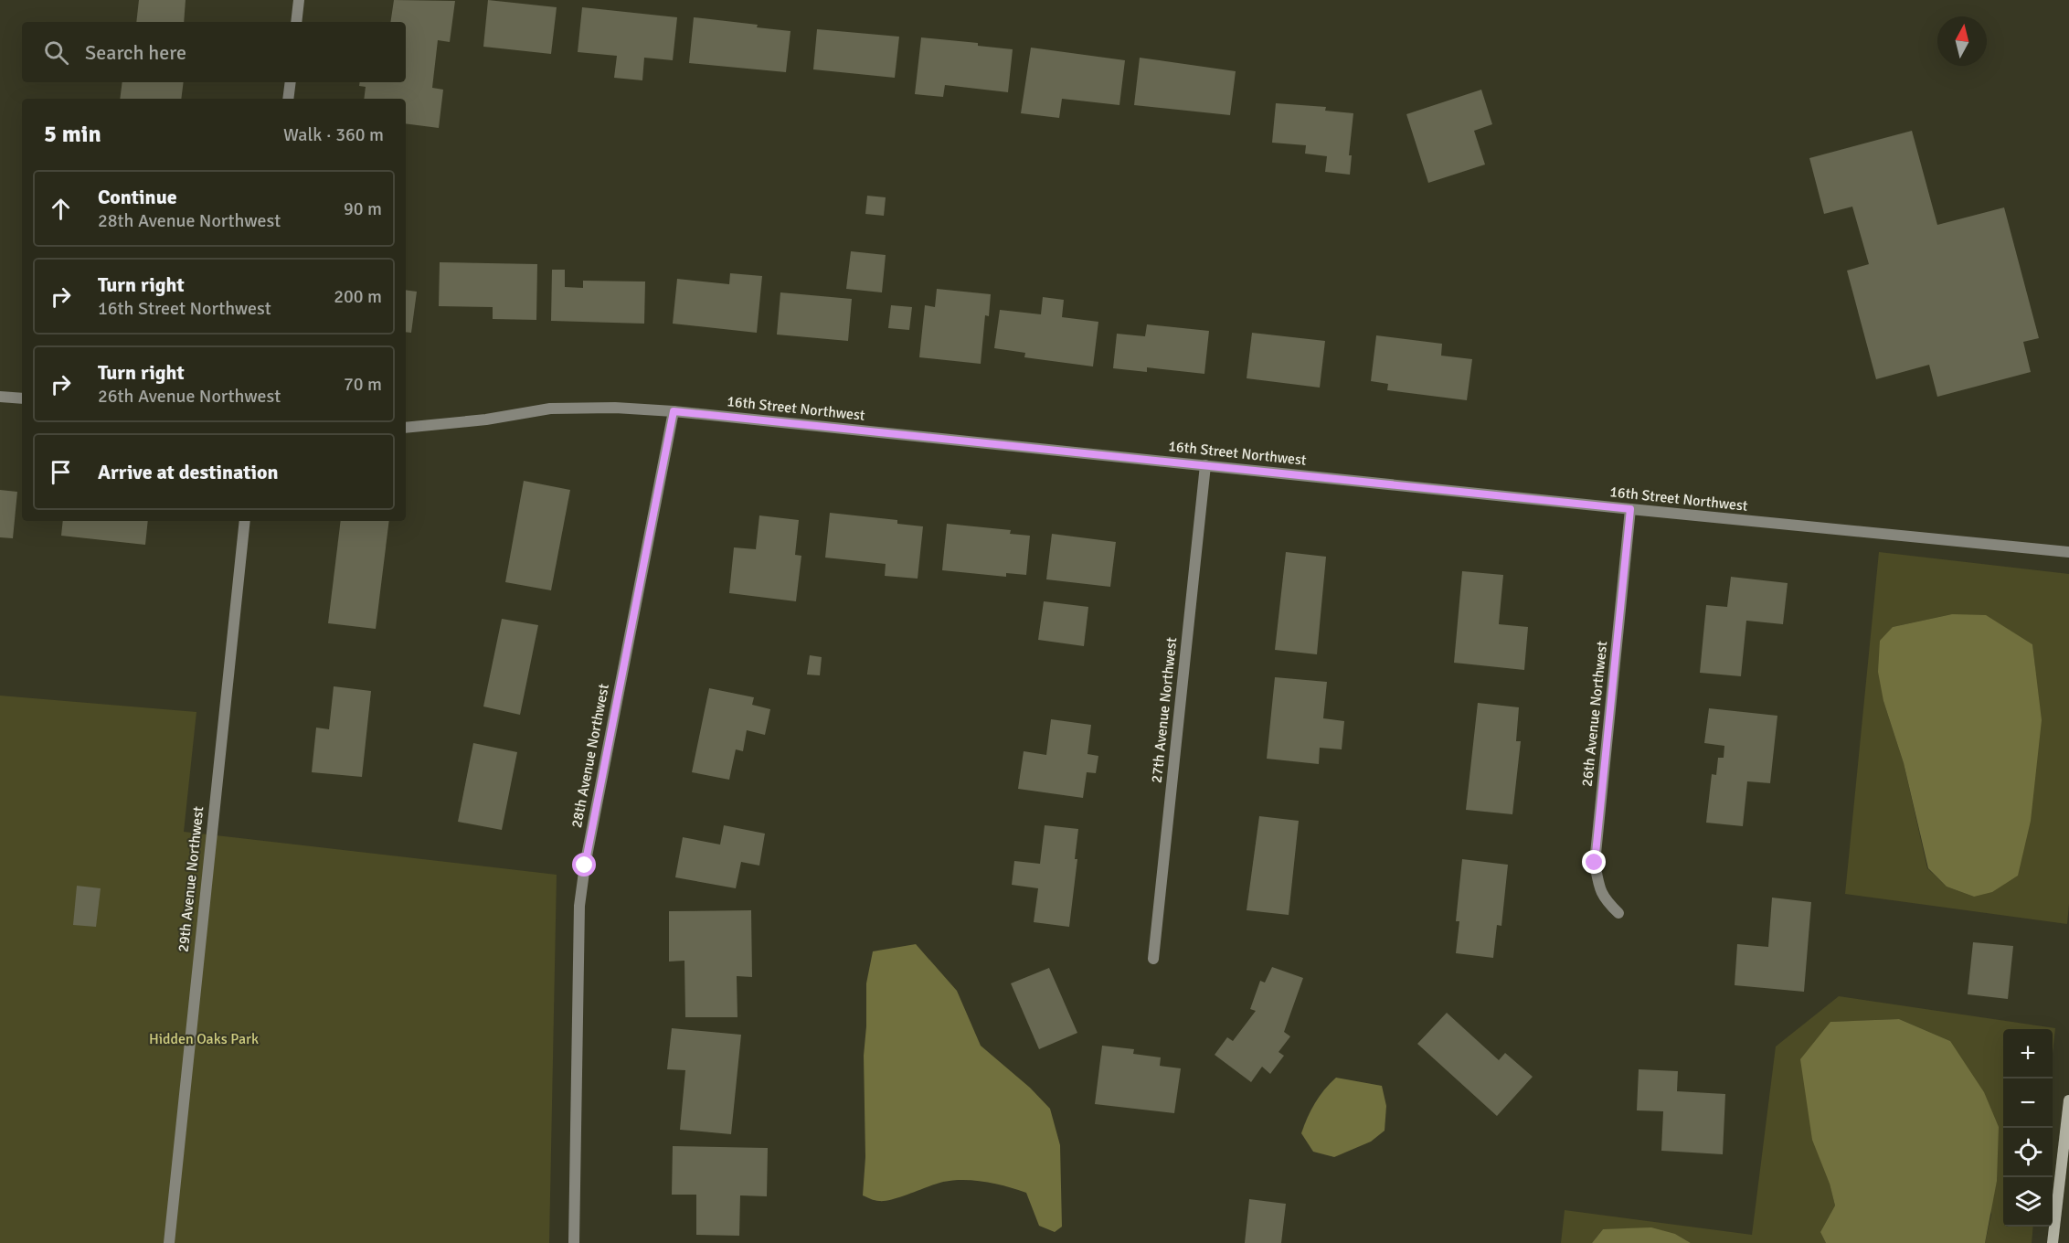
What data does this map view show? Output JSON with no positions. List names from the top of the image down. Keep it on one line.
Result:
{"streets":{"street":["16th Street Northwest","27th Avenue Northwest","26th Avenue Northwest","28th Avenue Northwest","29th Avenue Northwest"]},"crossings":[["16th Street Northwest","27th Avenue Northwest"],["16th Street Northwest","26th Avenue Northwest"],["16th Street Northwest","28th Avenue Northwest"]],"parks":["Hidden Oaks Park"],"north":"top","page":{"search":"Search here","heading":["5 min","Walk · 360 m"],"list":[["Continue","28th Avenue Northwest","90 m"],["Turn right","16th Street Northwest","200 m"],["Turn right","26th Avenue Northwest","70 m"],"Arrive at destination"],"map_buttons":["+","−"]}}
